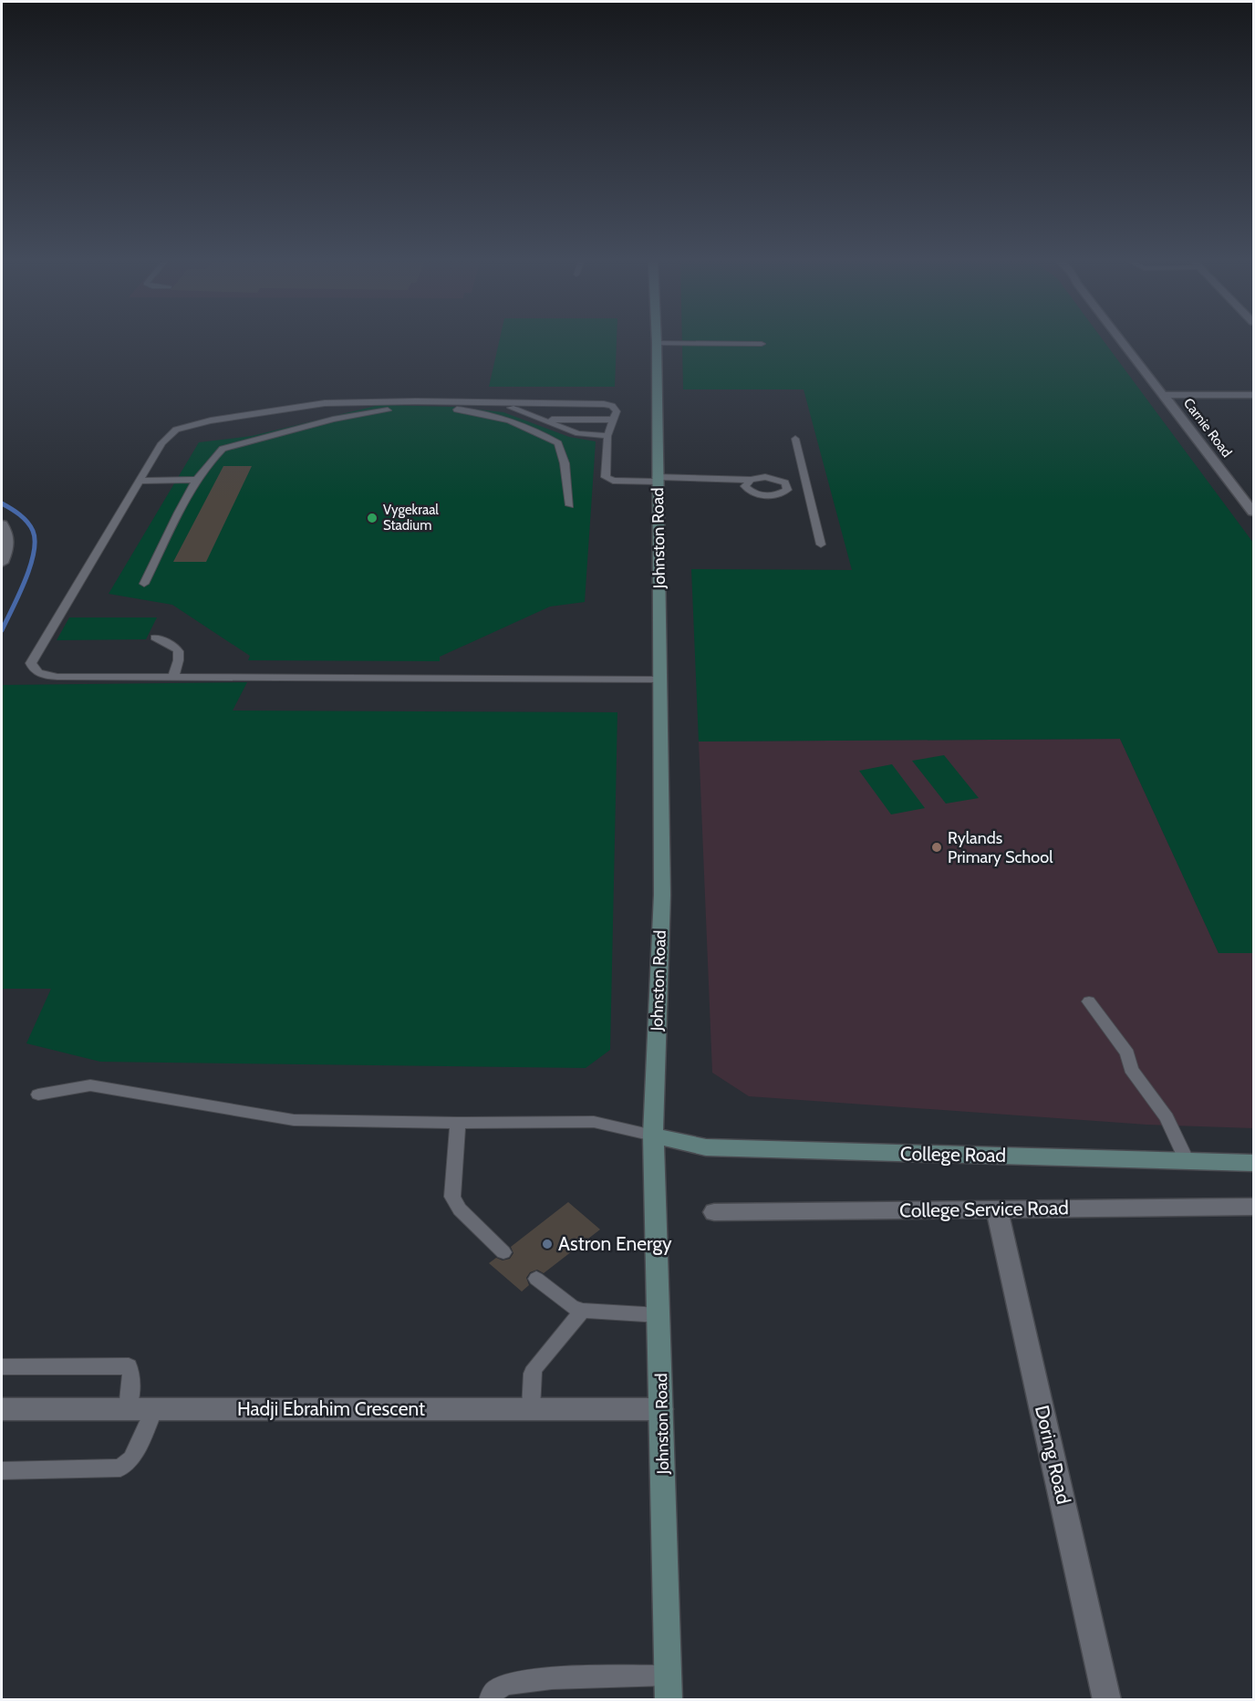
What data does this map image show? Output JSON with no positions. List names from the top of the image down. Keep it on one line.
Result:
{"streets":{"street":["Carnie Road","Johnston Road","College Road","College Service Road","Hadji Ebrahim Crescent","Doring Road"]},"crossings":[["Johnston Road","College Road"],["Johnston Road","Hadji Ebrahim Crescent"],["College Service Road","Doring Road"]],"places":["Vygekraal Stadium","Rylands Primary School","Astron Energy"]}
